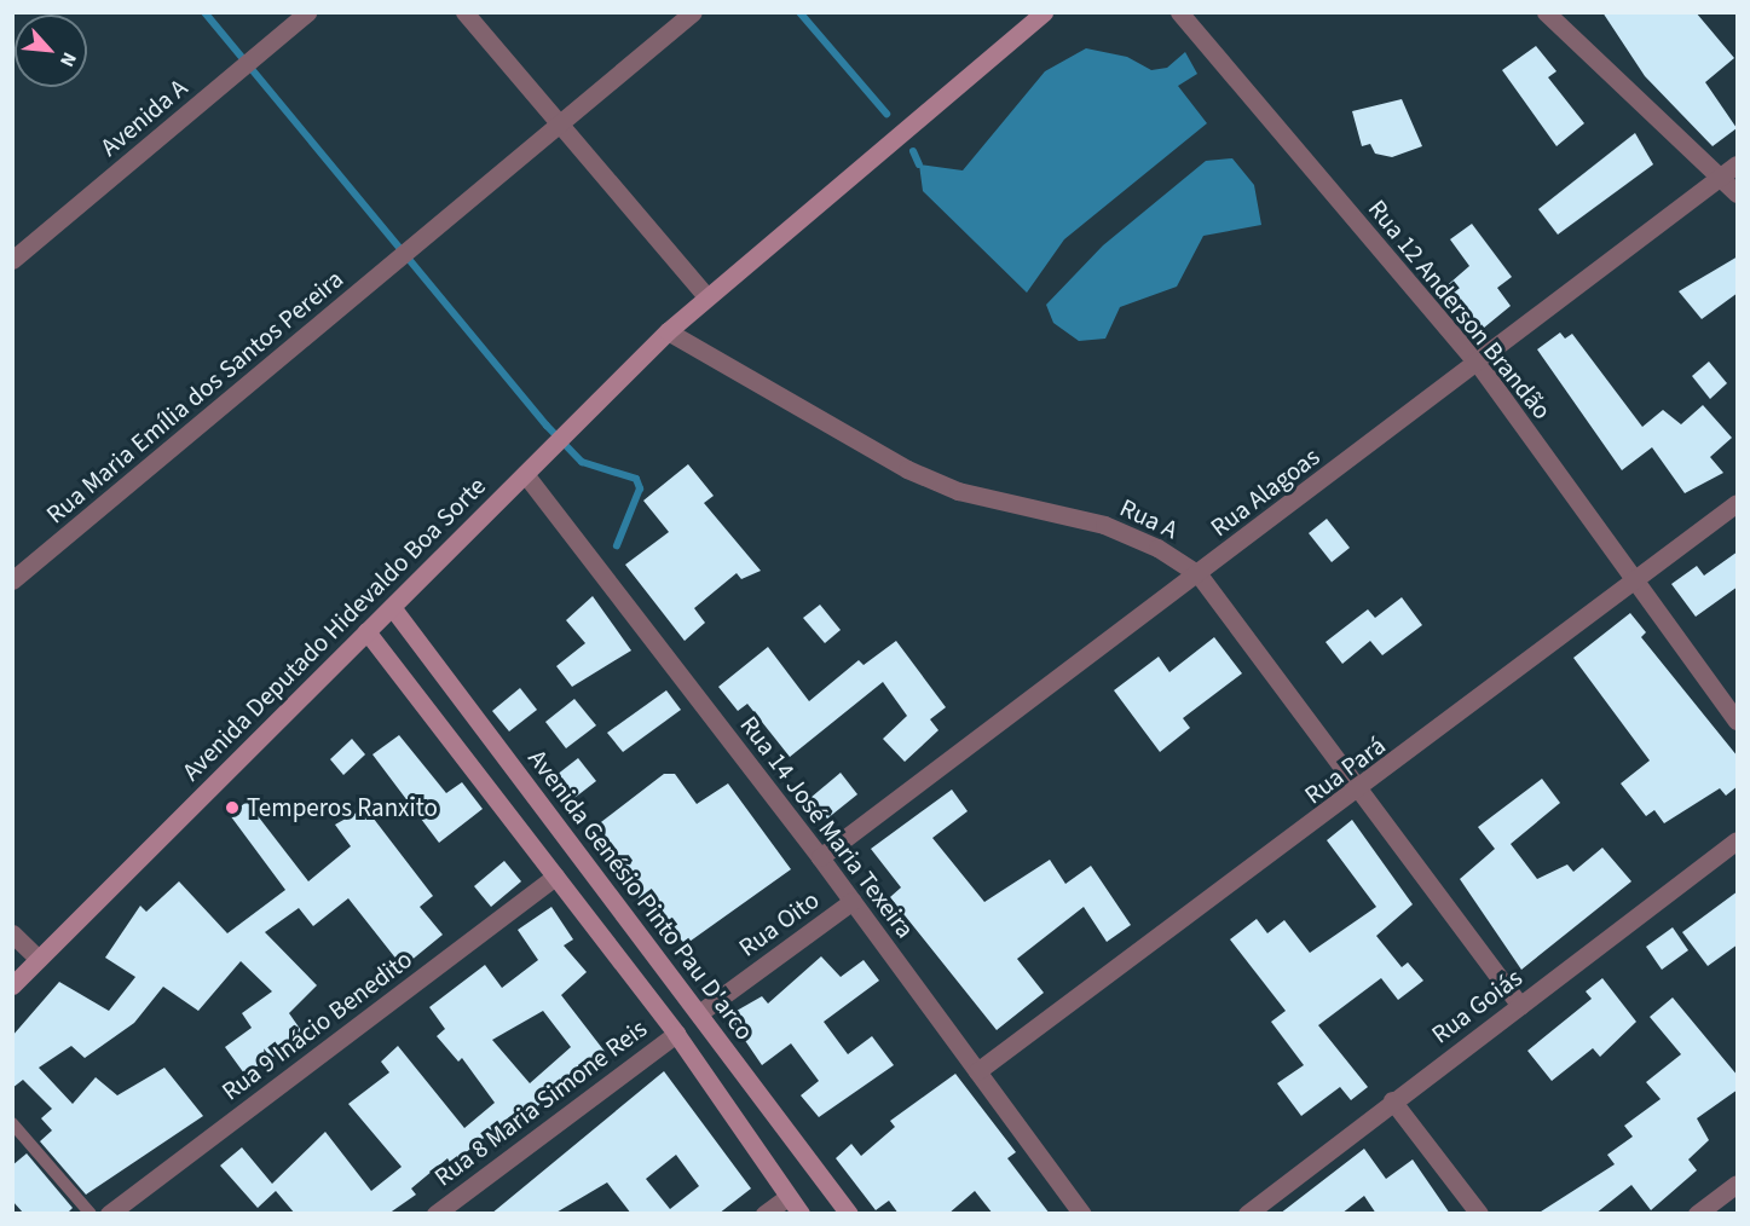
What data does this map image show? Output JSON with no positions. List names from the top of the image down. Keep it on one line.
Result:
{"streets":{"street":["Avenida A","Rua 12 Anderson Brandão","Rua Maria Emília dos Santos Pereira","Rua Alagoas","Rua A","Avenida Deputado Hidevaldo Boa Sorte","Rua Pará","Rua 14 José Maria Texeira","Avenida Genésio Pinto Pau D'arco","Rua Oito","Rua Goiás","Rua 9 Inácio Benedito","Rua 8 Maria Simone Reis"]},"crossings":[["Rua 12 Anderson Brandão","Rua Alagoas"],["Rua 12 Anderson Brandão","Rua Pará"],["Rua Alagoas","Rua A"],["Rua Alagoas","Rua 14 José Maria Texeira"],["Rua A","Avenida Deputado Hidevaldo Boa Sorte"],["Rua A","Rua Pará"],["Rua A","Rua Goiás"],["Avenida Deputado Hidevaldo Boa Sorte","Rua 14 José Maria Texeira"],["Avenida Deputado Hidevaldo Boa Sorte","Avenida Genésio Pinto Pau D'arco"],["Rua Pará","Rua 14 José Maria Texeira"],["Rua 14 José Maria Texeira","Rua Oito"],["Avenida Genésio Pinto Pau D'arco","Rua Oito"]],"places":["Temperos Ranxito"],"north":"bottom right"}
